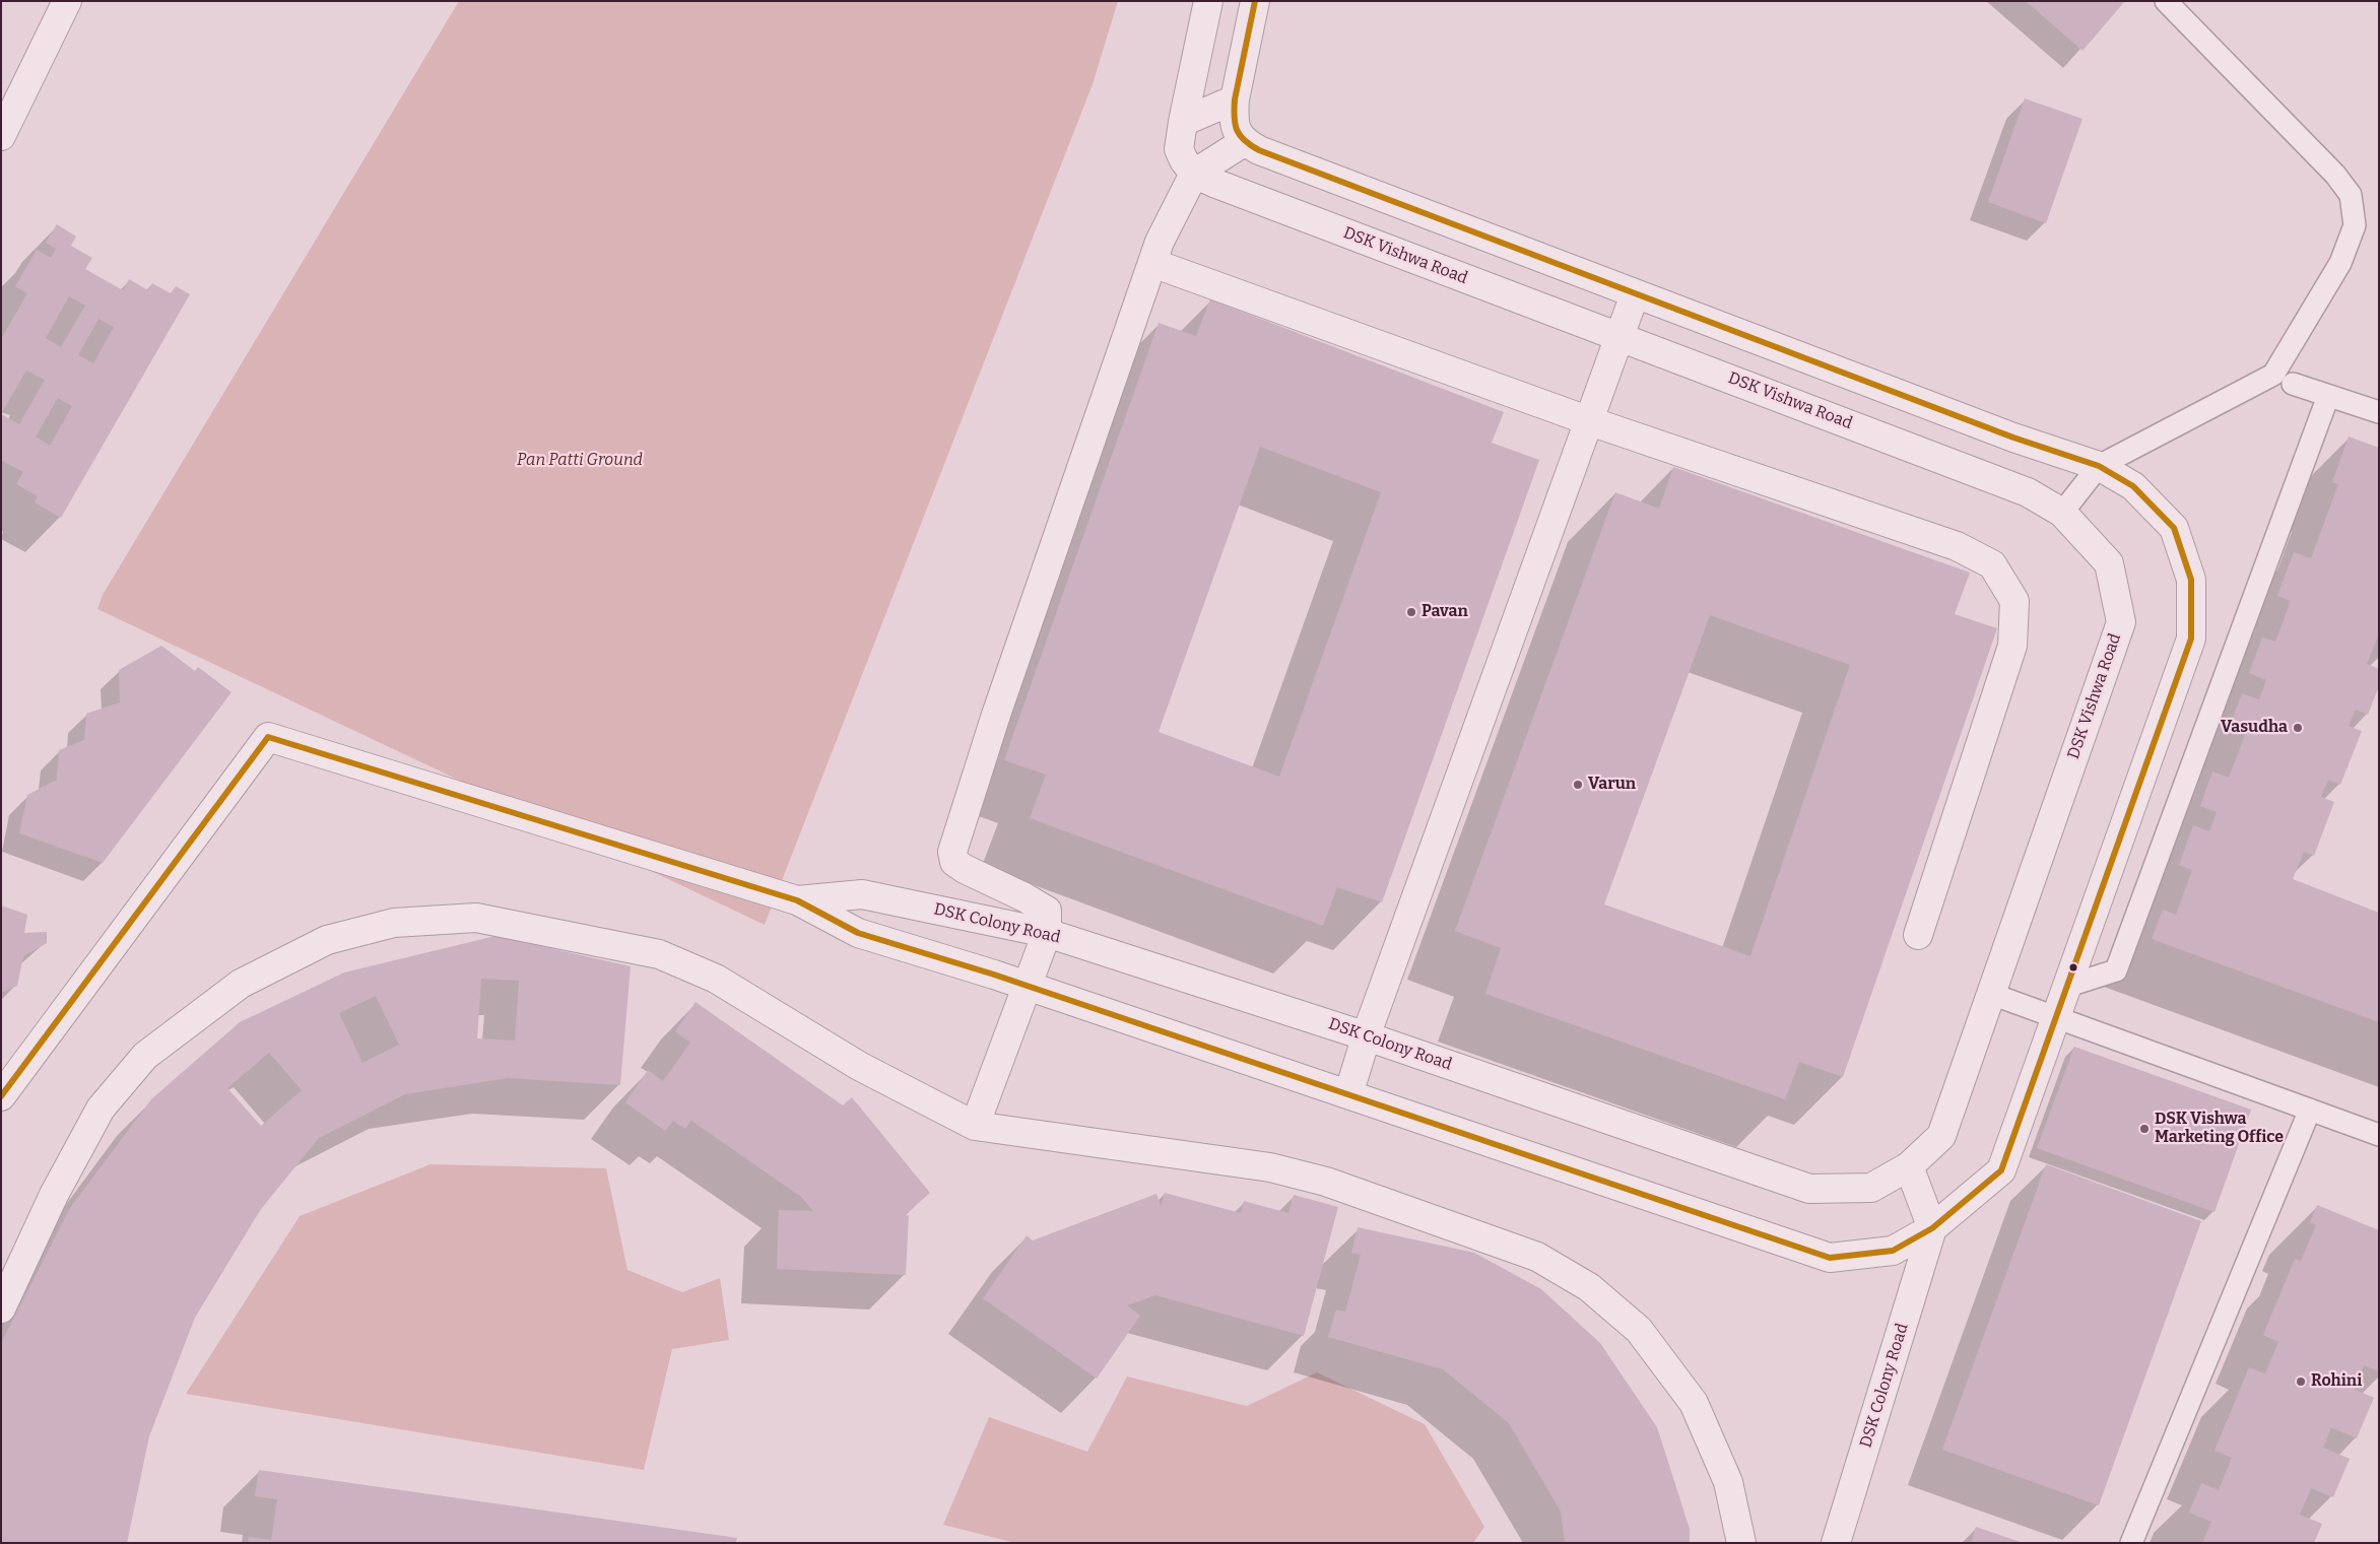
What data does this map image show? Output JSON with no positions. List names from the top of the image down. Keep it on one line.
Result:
{"streets":{"street":["DSK Vishwa Road","DSK Colony Road"]},"crossings":[["DSK Vishwa Road","DSK Colony Road"]],"parks":["Pan Patti Ground"],"places":["Pavan","Vasudha","Varun","DSK Vishwa Marketing Office","Rohini"]}
